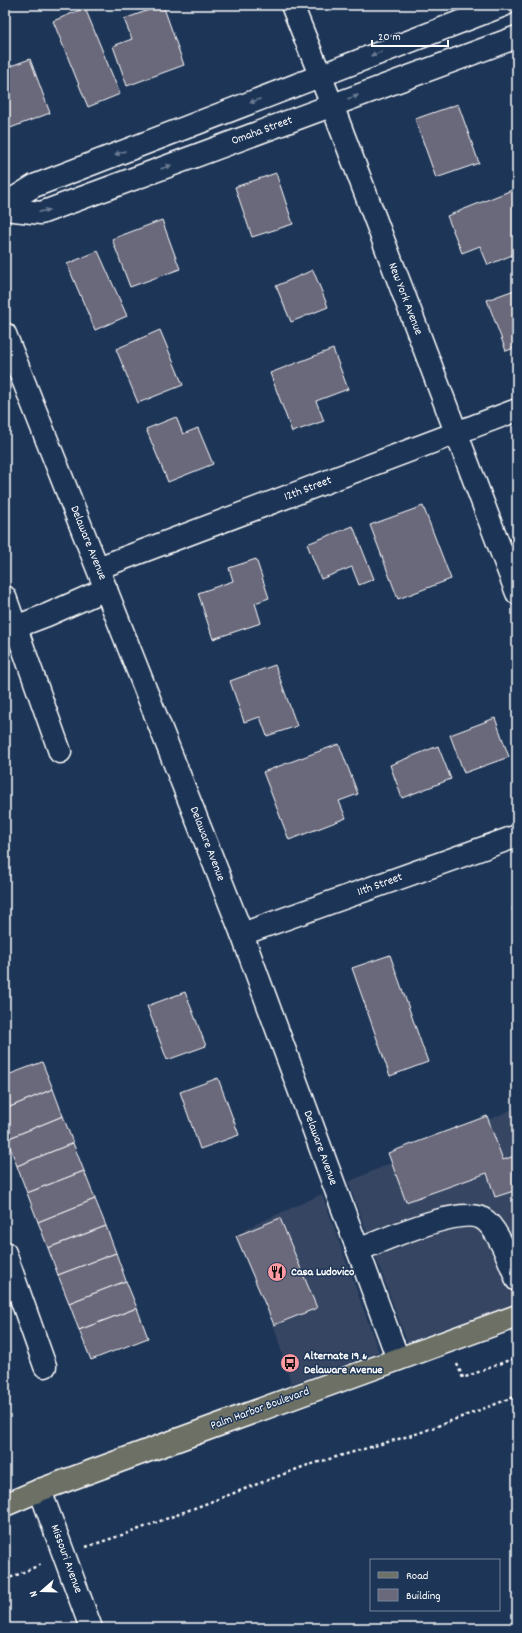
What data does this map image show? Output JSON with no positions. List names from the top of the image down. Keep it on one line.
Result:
{"streets":{"main road":["Palm Harbor Boulevard"],"street":["Omaha Street","New York Avenue","12th Street","Delaware Avenue","11th Street","Missouri Avenue"]},"crossings":[["Omaha Street","New York Avenue"],["New York Avenue","12th Street"],["12th Street","Delaware Avenue"],["Delaware Avenue","11th Street"],["Delaware Avenue","Palm Harbor Boulevard"],["Palm Harbor Boulevard","Missouri Avenue"]],"places":{"restaurant":["Casa Ludovico"],"bus stop":["Alternate 19 & Delaware Avenue"]},"legend":["Road","Building"],"scale_bar":"20 m","north":"left"}
